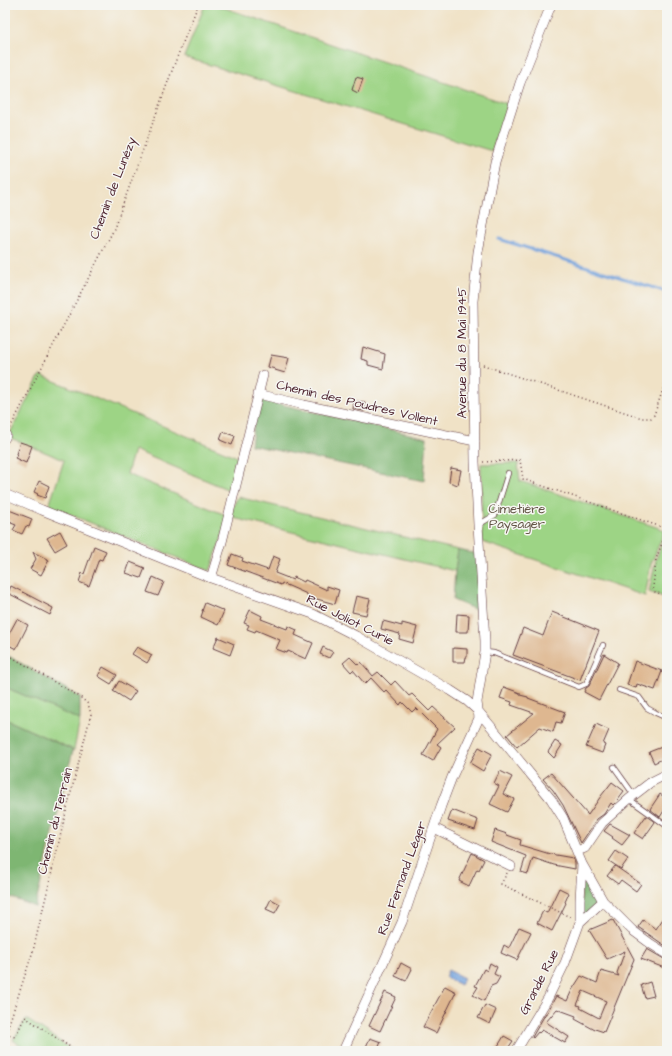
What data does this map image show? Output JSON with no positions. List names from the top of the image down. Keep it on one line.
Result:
{"streets":{"street":["Avenue du 8 Mai 1945","Chemin des Poudres Vollent","Rue Joliot Curie","Rue Fernand Léger","Grande Rue"],"path":["Chemin de Lunézy","Chemin du Terrain"]},"crossings":[["Avenue du 8 Mai 1945","Chemin des Poudres Vollent"],["Avenue du 8 Mai 1945","Rue Joliot Curie"],["Avenue du 8 Mai 1945","Rue Fernand Léger"],["Chemin des Poudres Vollent","Rue Joliot Curie"],["Rue Joliot Curie","Rue Fernand Léger"],["Rue Joliot Curie","Grande Rue"]],"parks":["Cimetière Paysager"]}
